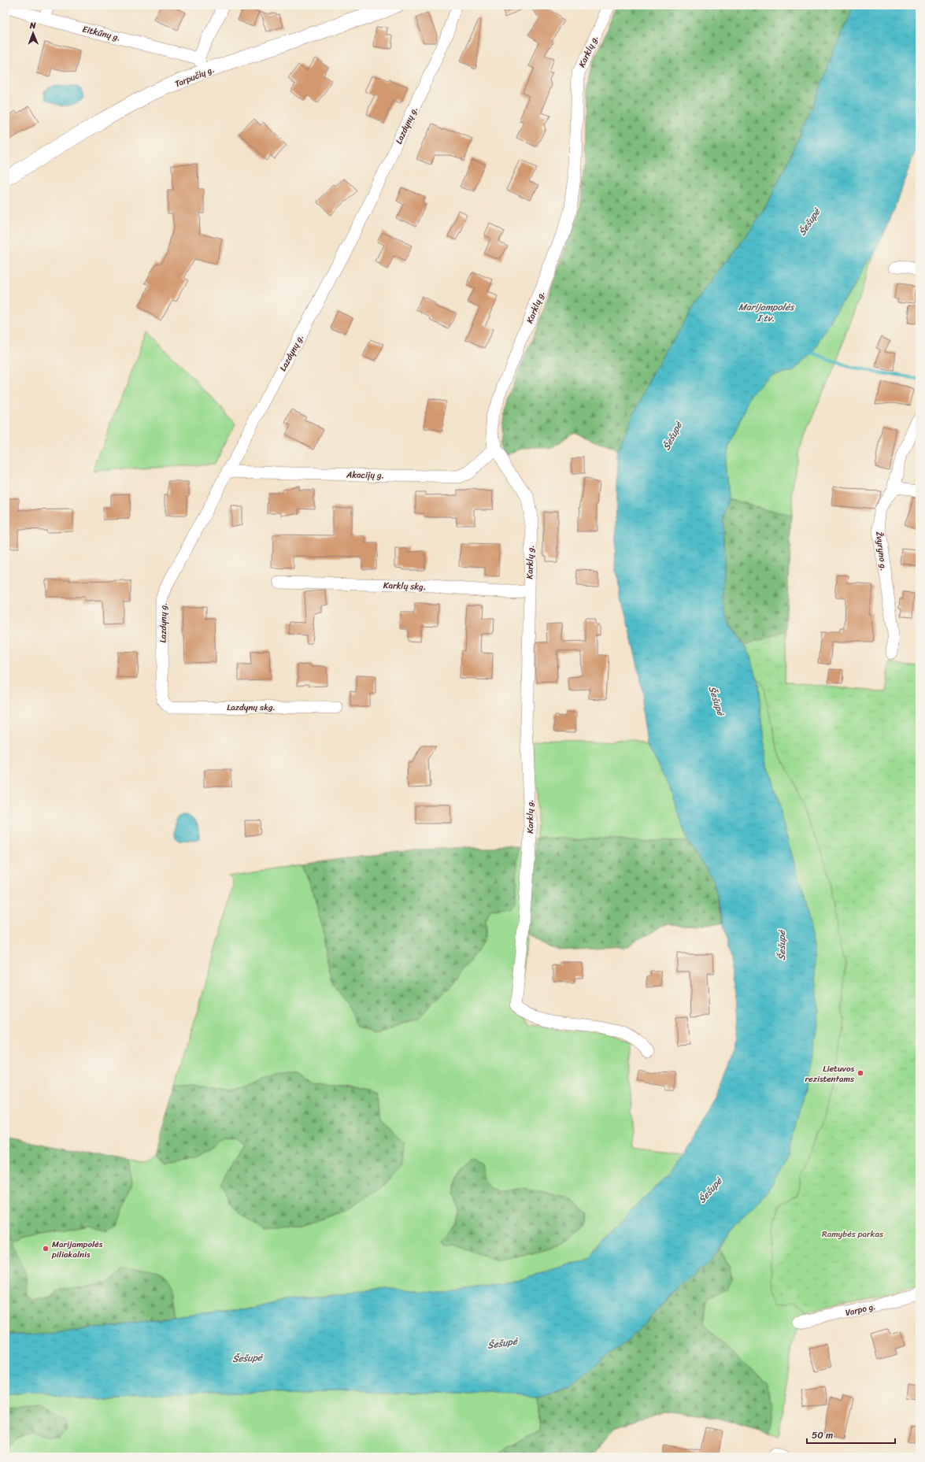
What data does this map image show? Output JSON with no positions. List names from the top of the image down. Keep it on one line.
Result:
{"streets":{"main road":["Tarpučių g."],"street":["Eitkūnų g.","Karklų g.","Lazdynų g.","Akacijų g.","Žvyryno g.","Karklų skg.","Lazdynų skg.","Varpo g."]},"crossings":[["Eitkūnų g.","Tarpučių g."],["Karklų g.","Akacijų g."],["Karklų g.","Karklų skg."],["Lazdynų g.","Akacijų g."],["Lazdynų g.","Lazdynų skg."]],"water":["Šešupė","Marijampolės I tv."],"parks":["Ramybės parkas"],"places":["Lietuvos rezistentams","Marijampolės piliakalnis"],"scale_bar":"50 m","north":"top"}
